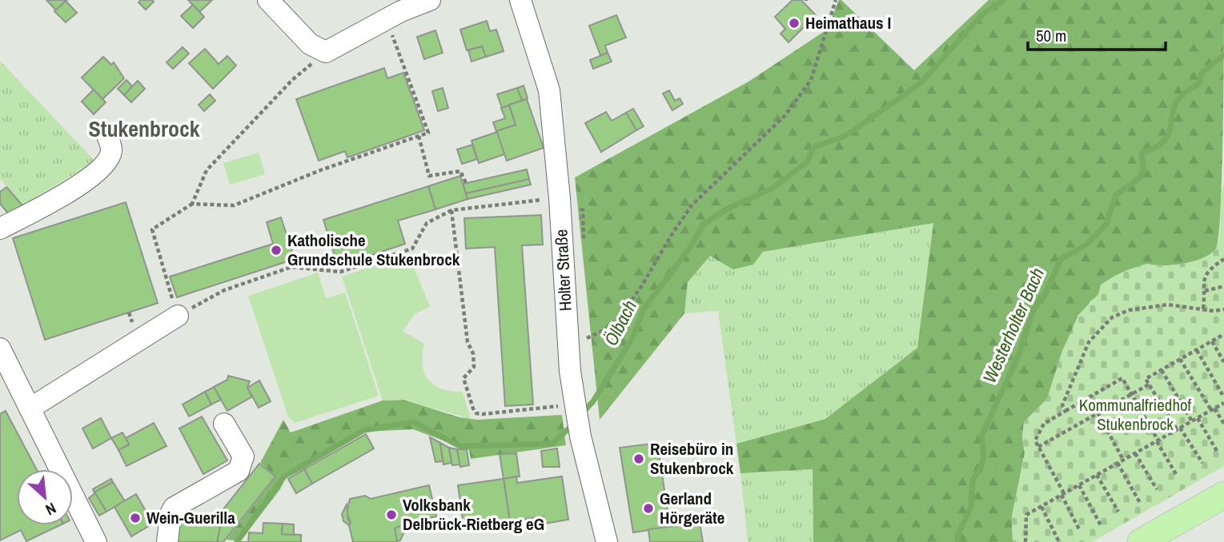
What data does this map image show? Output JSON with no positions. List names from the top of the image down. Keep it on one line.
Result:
{"streets":{"street":["Holter Straße"]},"districts":["Stukenbrock"],"water":["Ölbach","Westerholter Bach"],"parks":["Kommunalfriedhof Stukenbrock"],"places":["Heimathaus I","Katholische Grundschule Stukenbrock","Reisebüro in Stukenbrock","Gerland Hörgeräte","Volksbank Delbrück-Rietberg eG","Wein-Guerilla"],"scale_bar":"50 m","north":"bottom right"}
